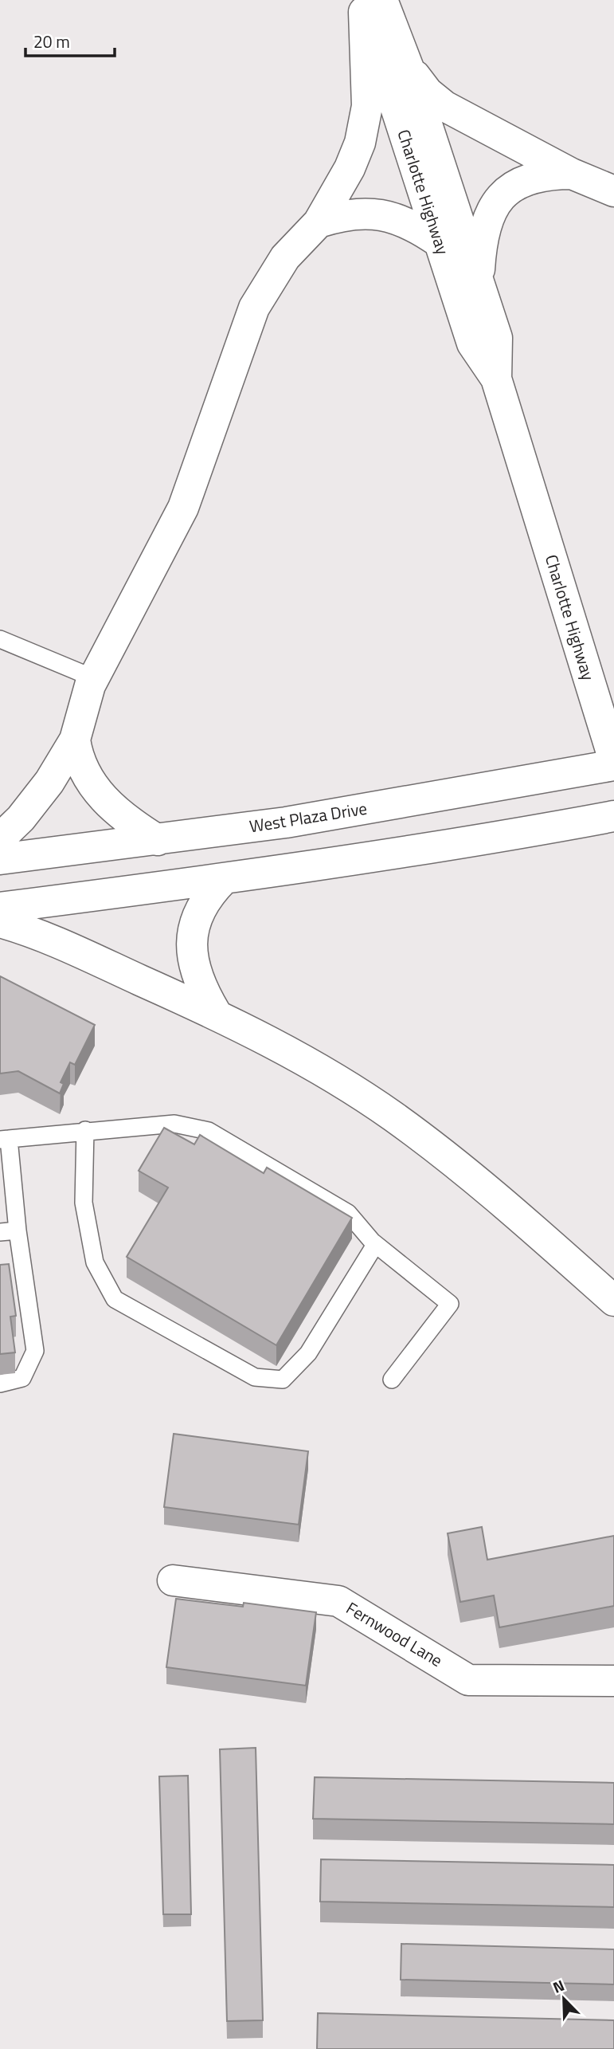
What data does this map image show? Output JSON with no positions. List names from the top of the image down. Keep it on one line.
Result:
{"streets":{"main road":["Charlotte Highway","West Plaza Drive","Fernwood Lane"]},"crossings":[["Charlotte Highway","West Plaza Drive"]],"scale_bar":"20 m","north":"top left"}
